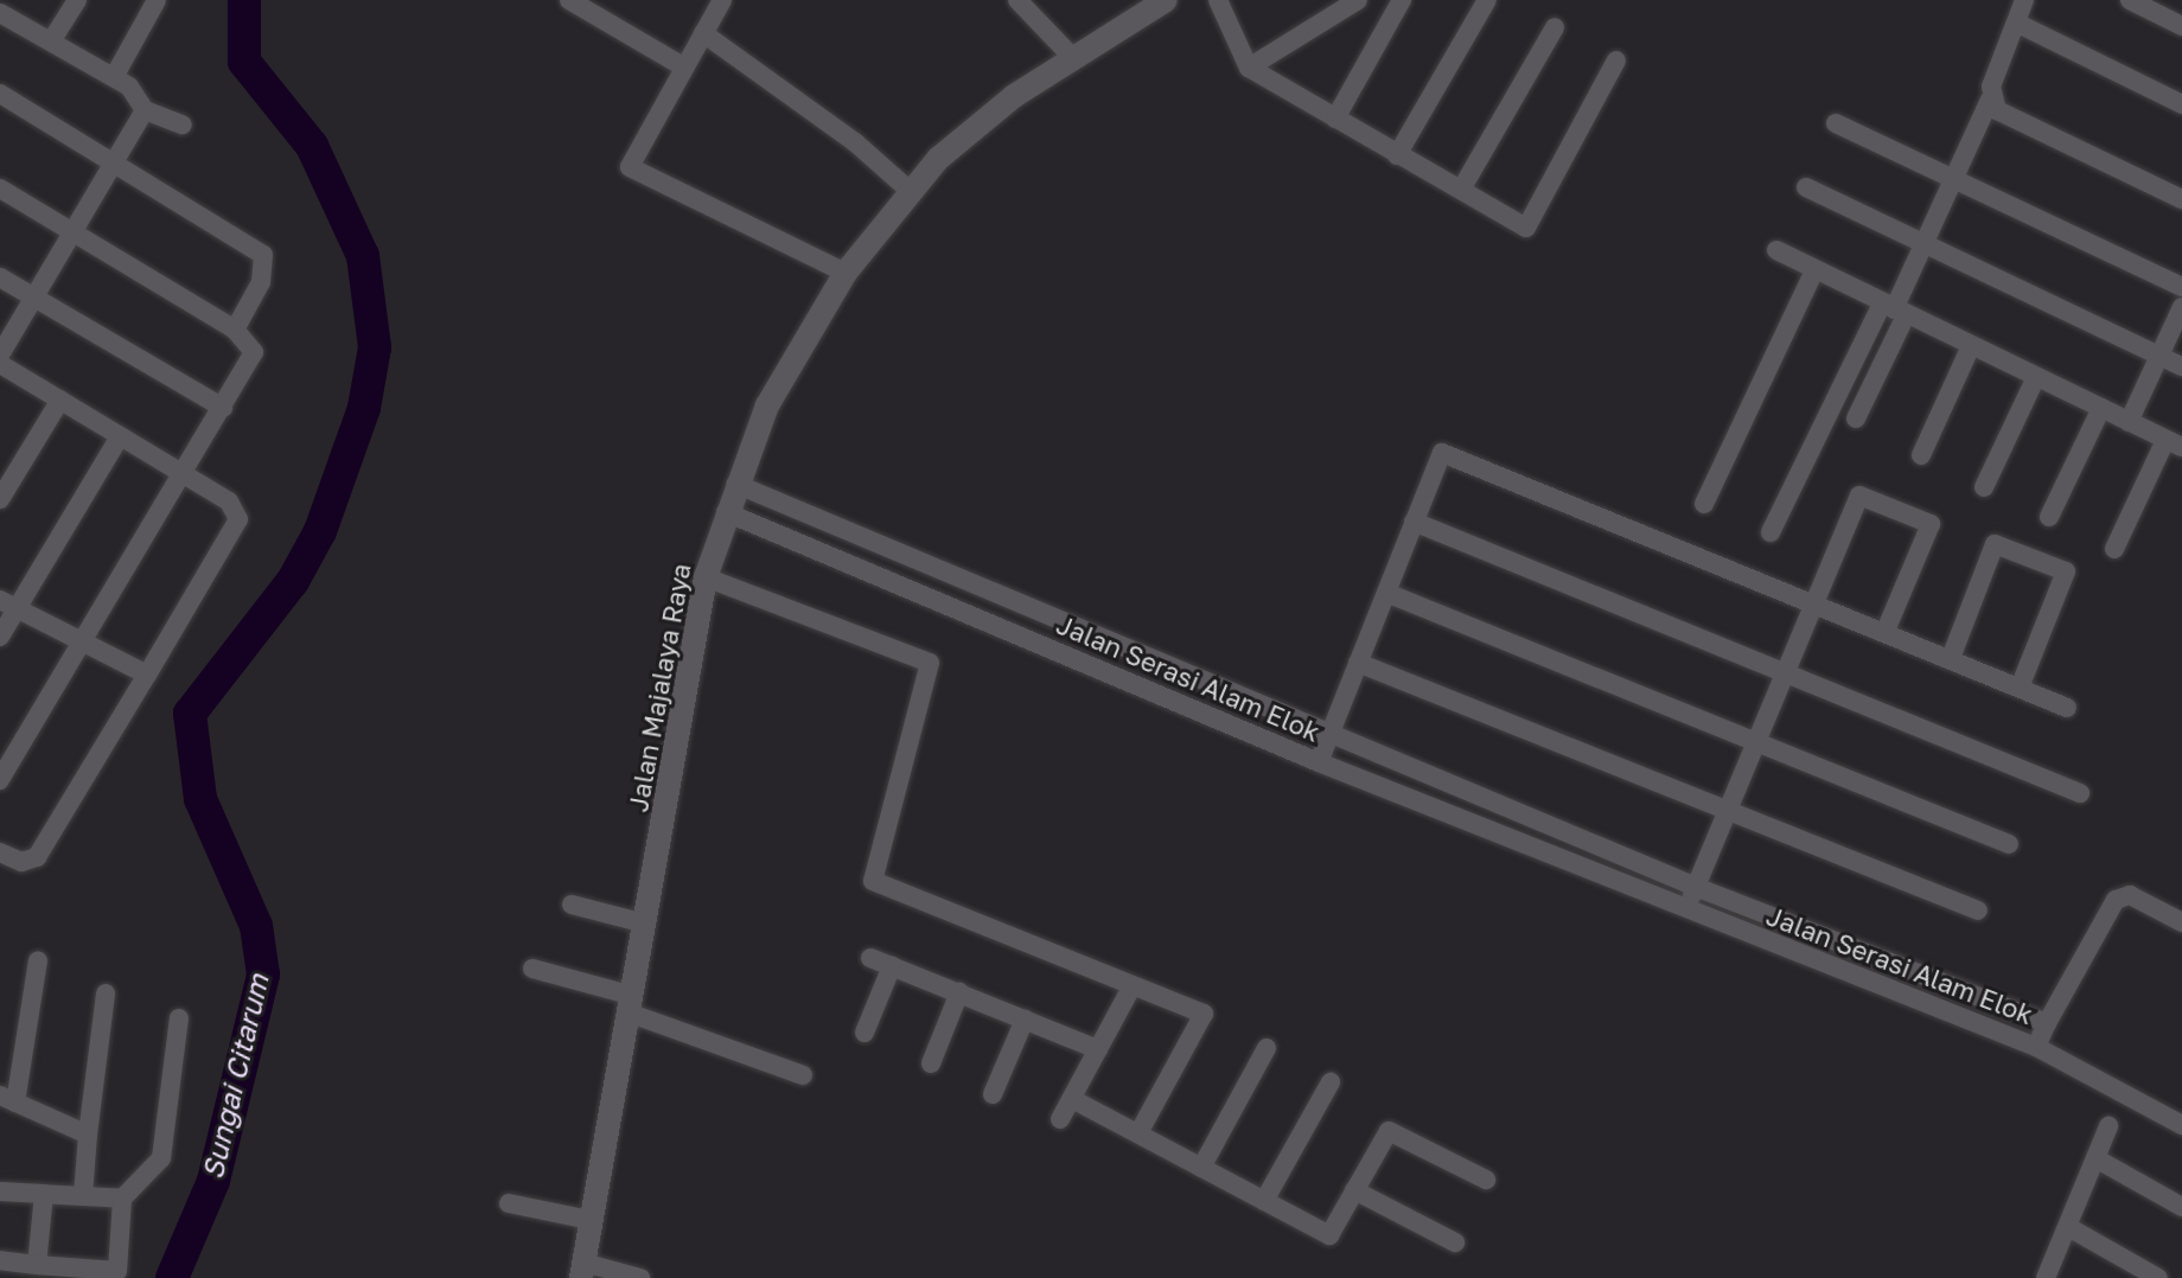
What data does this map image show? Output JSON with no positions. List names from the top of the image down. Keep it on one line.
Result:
{"streets":{"street":["Jalan Serasi Alam Elok","Jalan Majalaya Raya"]},"crossings":[["Jalan Serasi Alam Elok","Jalan Majalaya Raya"]],"water":["Sungai Citarum"]}
